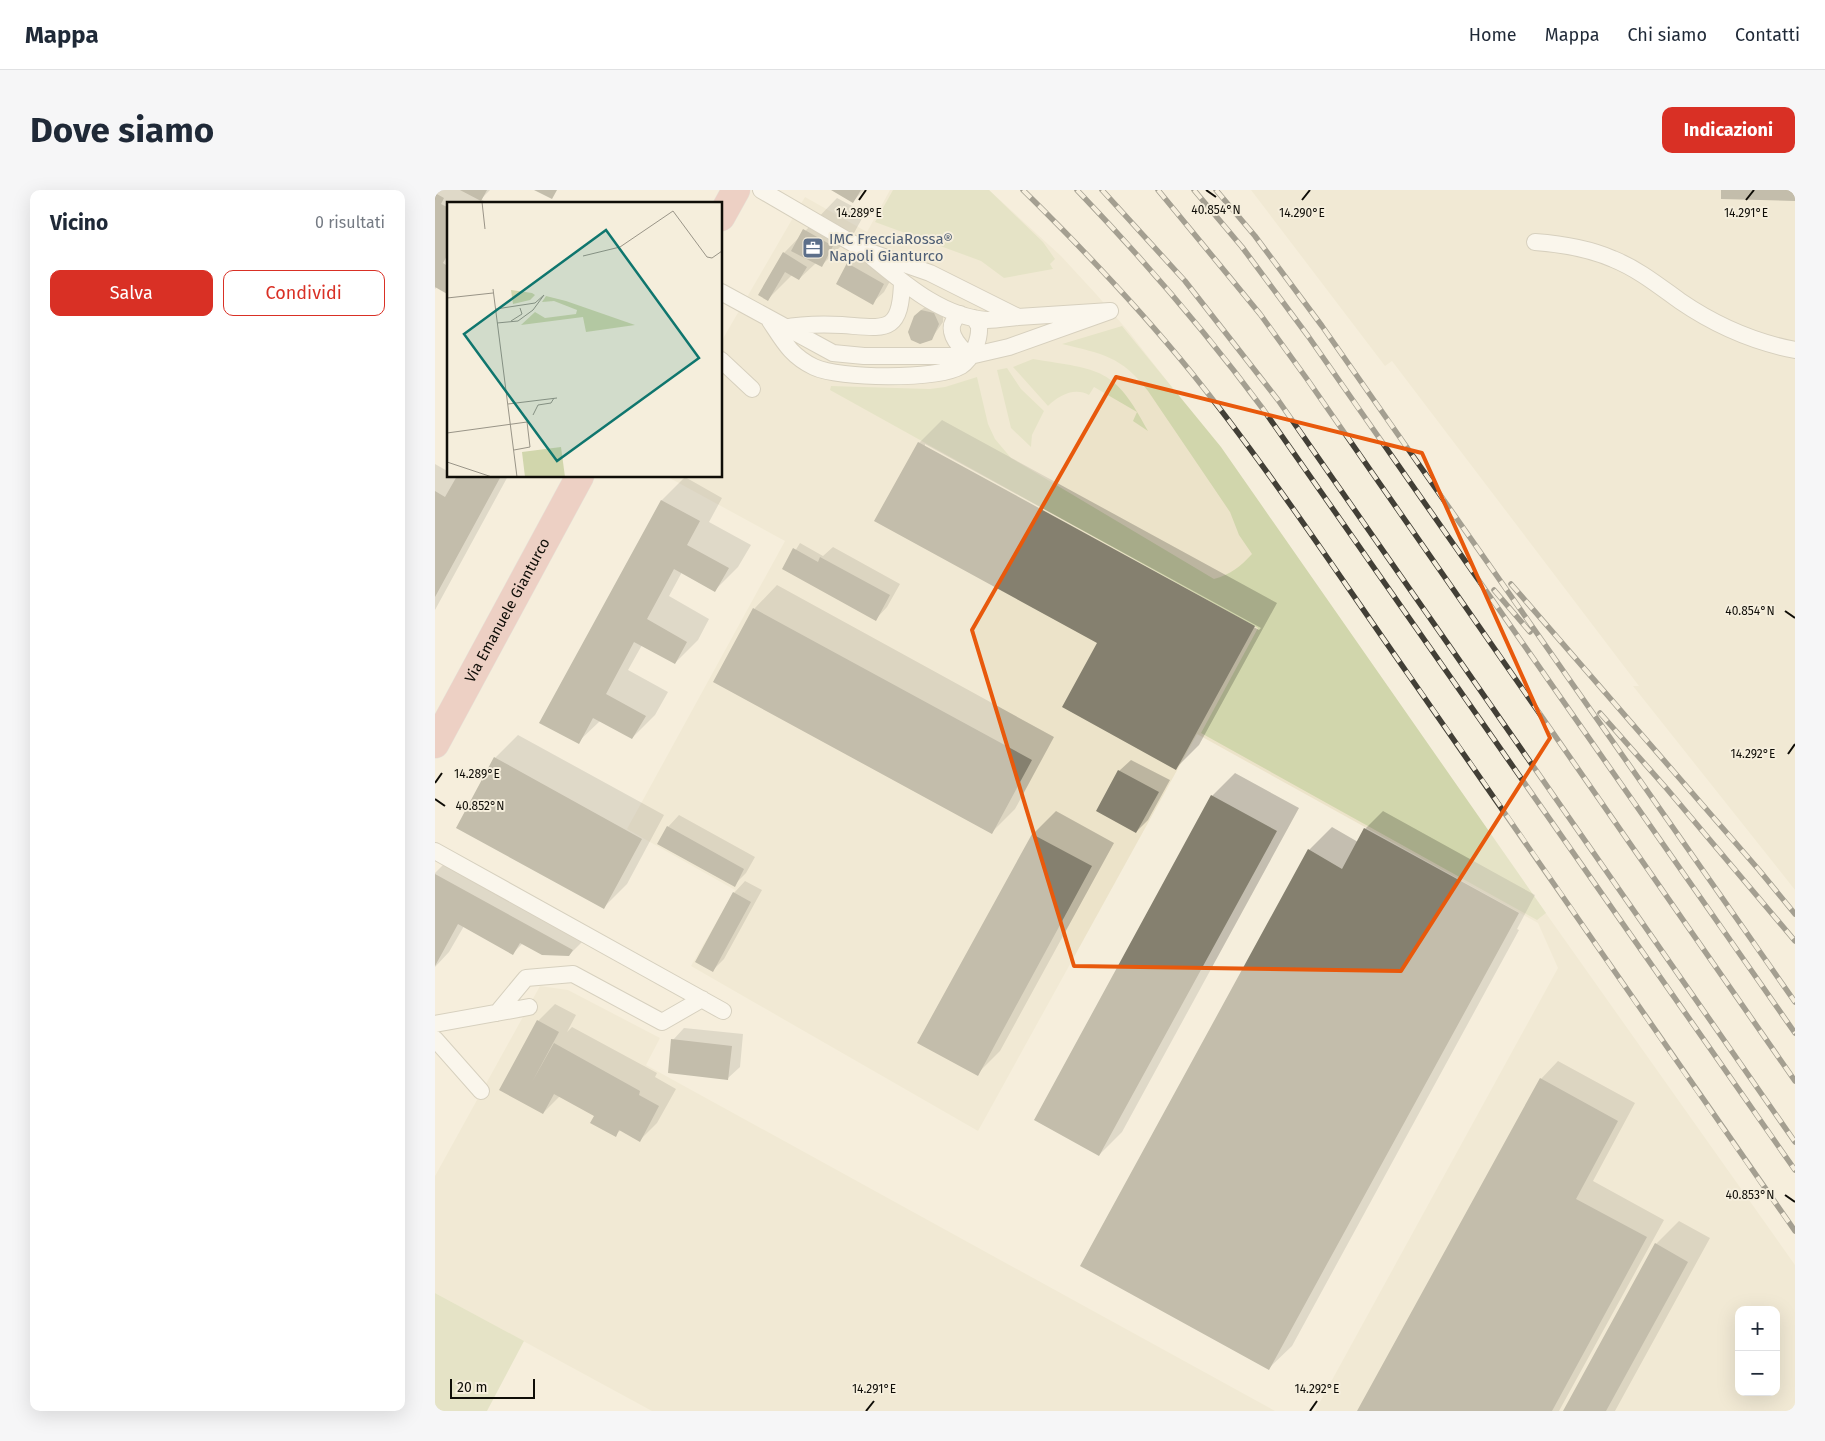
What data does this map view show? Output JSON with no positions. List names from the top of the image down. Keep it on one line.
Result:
{"streets":{"main road":["Via Emanuele Gianturco"]},"places":{"office":["IMC FrecciaRossa® Napoli Gianturco"]},"scale_bar":"20 m","page":{"header":"Mappa","nav":["Home","Mappa","Chi siamo","Contatti"],"buttons":["Indicazioni",["Salva","Condividi"]],"title":"Dove siamo","heading":["Vicino","0 risultati"],"map_buttons":["+","−"],"scale":"20 m"},"coordinates":["40.854°N","14.289°E","14.290°E","14.291°E","14.292°E","40.852°N","40.853°N"]}
